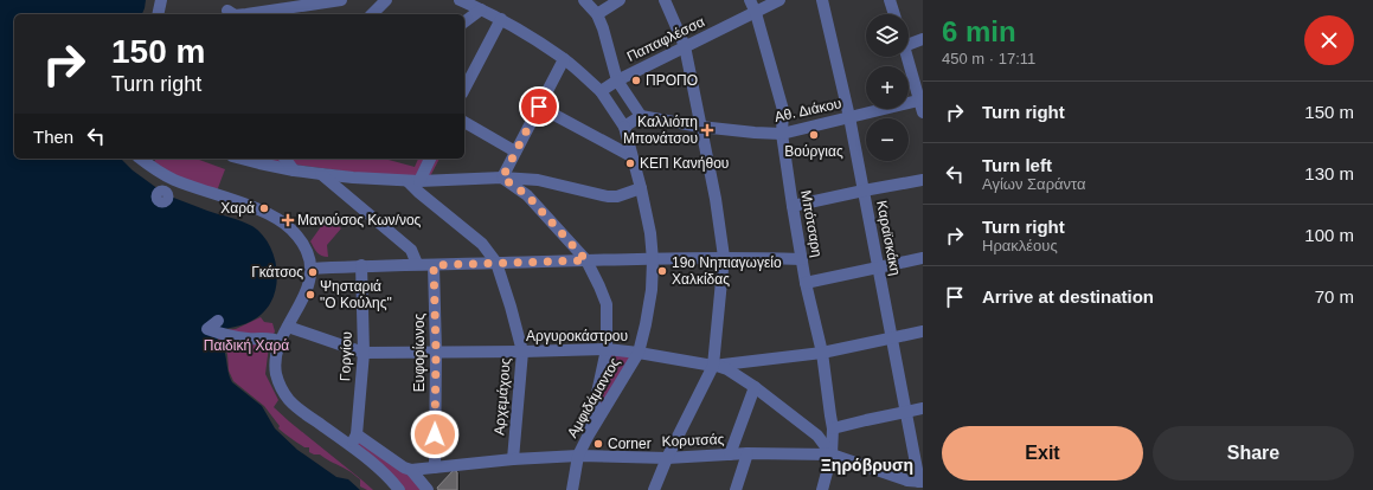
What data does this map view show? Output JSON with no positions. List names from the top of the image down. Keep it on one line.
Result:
{"streets":{"street":["Παπαφλέσσα","Αθ. Διάκου","Μπότσαρη","Καραϊσκάκη","Αργυροκάστρου","Ευφορίωνος","Γοργίου","Αρχεμάχους","Αμφιδάμαντος","Κορυτσάς"]},"crossings":[["Παπαφλέσσα","Μπότσαρη"],["Αθ. Διάκου","Μπότσαρη"],["Αθ. Διάκου","Καραϊσκάκη"],["Μπότσαρη","Αργυροκάστρου"],["Μπότσαρη","Κορυτσάς"],["Καραϊσκάκη","Αργυροκάστρου"],["Καραϊσκάκη","Κορυτσάς"],["Αργυροκάστρου","Ευφορίωνος"],["Αργυροκάστρου","Γοργίου"],["Αργυροκάστρου","Αρχεμάχους"],["Αργυροκάστρου","Αμφιδάμαντος"],["Ευφορίωνος","Κορυτσάς"],["Αρχεμάχους","Κορυτσάς"],["Αμφιδάμαντος","Κορυτσάς"]],"districts":["Ξηρόβρυση"],"parks":["Παιδική Χαρά"],"places":{"other":["ΠΡΟΠΟ","Βούργιας","ΚΕΠ Κανήθου","Χαρά","19ο Νηπιαγωγείο Χαλκίδας","Γκάτσος","Ψησταριά \"Ο Κούλης\"","Corner"],"health":["Καλλιόπη Μπονάτσου","Μανούσος Κων/νος"]},"page":{"heading":["6 min","450 m · 17:11"],"map_buttons":["+","−"],"turn":["150 m","Turn right"],"list":[{"name":"Turn right","value":"150 m"},{"name":"Turn left","note":"Αγίων Σαράντα","value":"130 m"},{"name":"Turn right","note":"Ηρακλέους","value":"100 m"},{"name":"Arrive at destination","value":"70 m"}],"then":"Then","buttons":["Exit","Share"]}}
